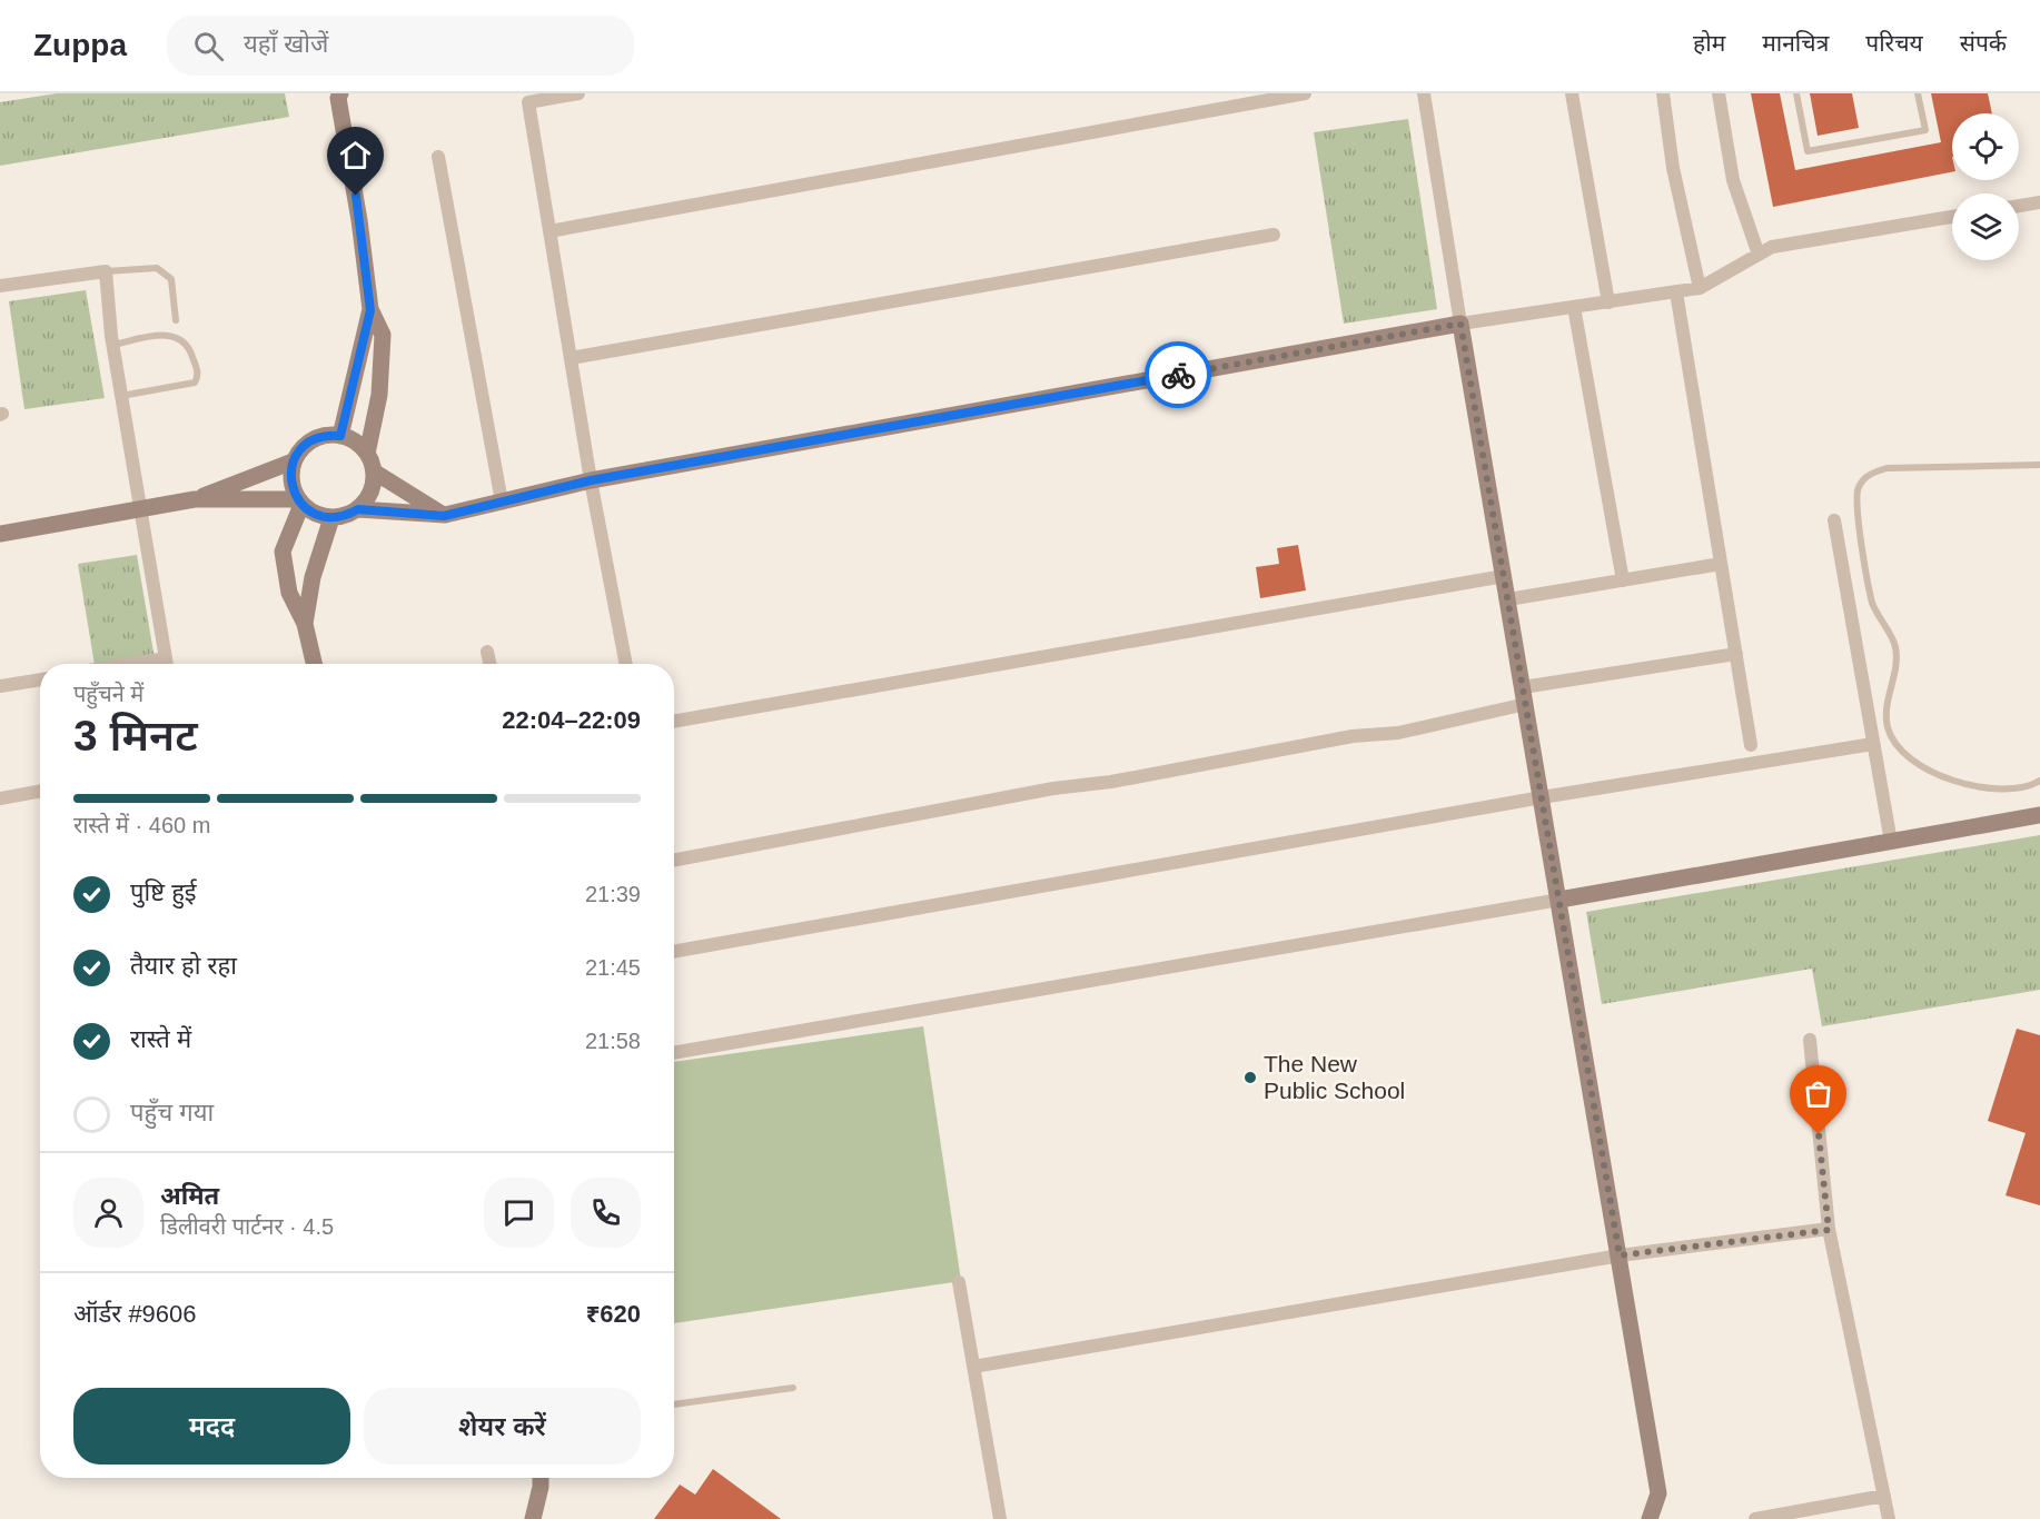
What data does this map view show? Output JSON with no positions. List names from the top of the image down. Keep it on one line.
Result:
{"places":["The New Public School"],"page":{"header":"Zuppa","search":"यहाँ खोजें","nav":["होम","मानचित्र","परिचय","संपर्क"],"heading":["3 मिनट","पहुँचने में","22:04–22:09"],"panel":["अमित","डिलीवरी पार्टनर · 4.5","ऑर्डर #9606","₹620"],"bar":"रास्ते में · 460 m","list":[["पुष्टि हुई","21:39"],["तैयार हो रहा","21:45"],["रास्ते में","21:58"],"पहुँच गया"],"buttons":["मदद","शेयर करें"]}}
